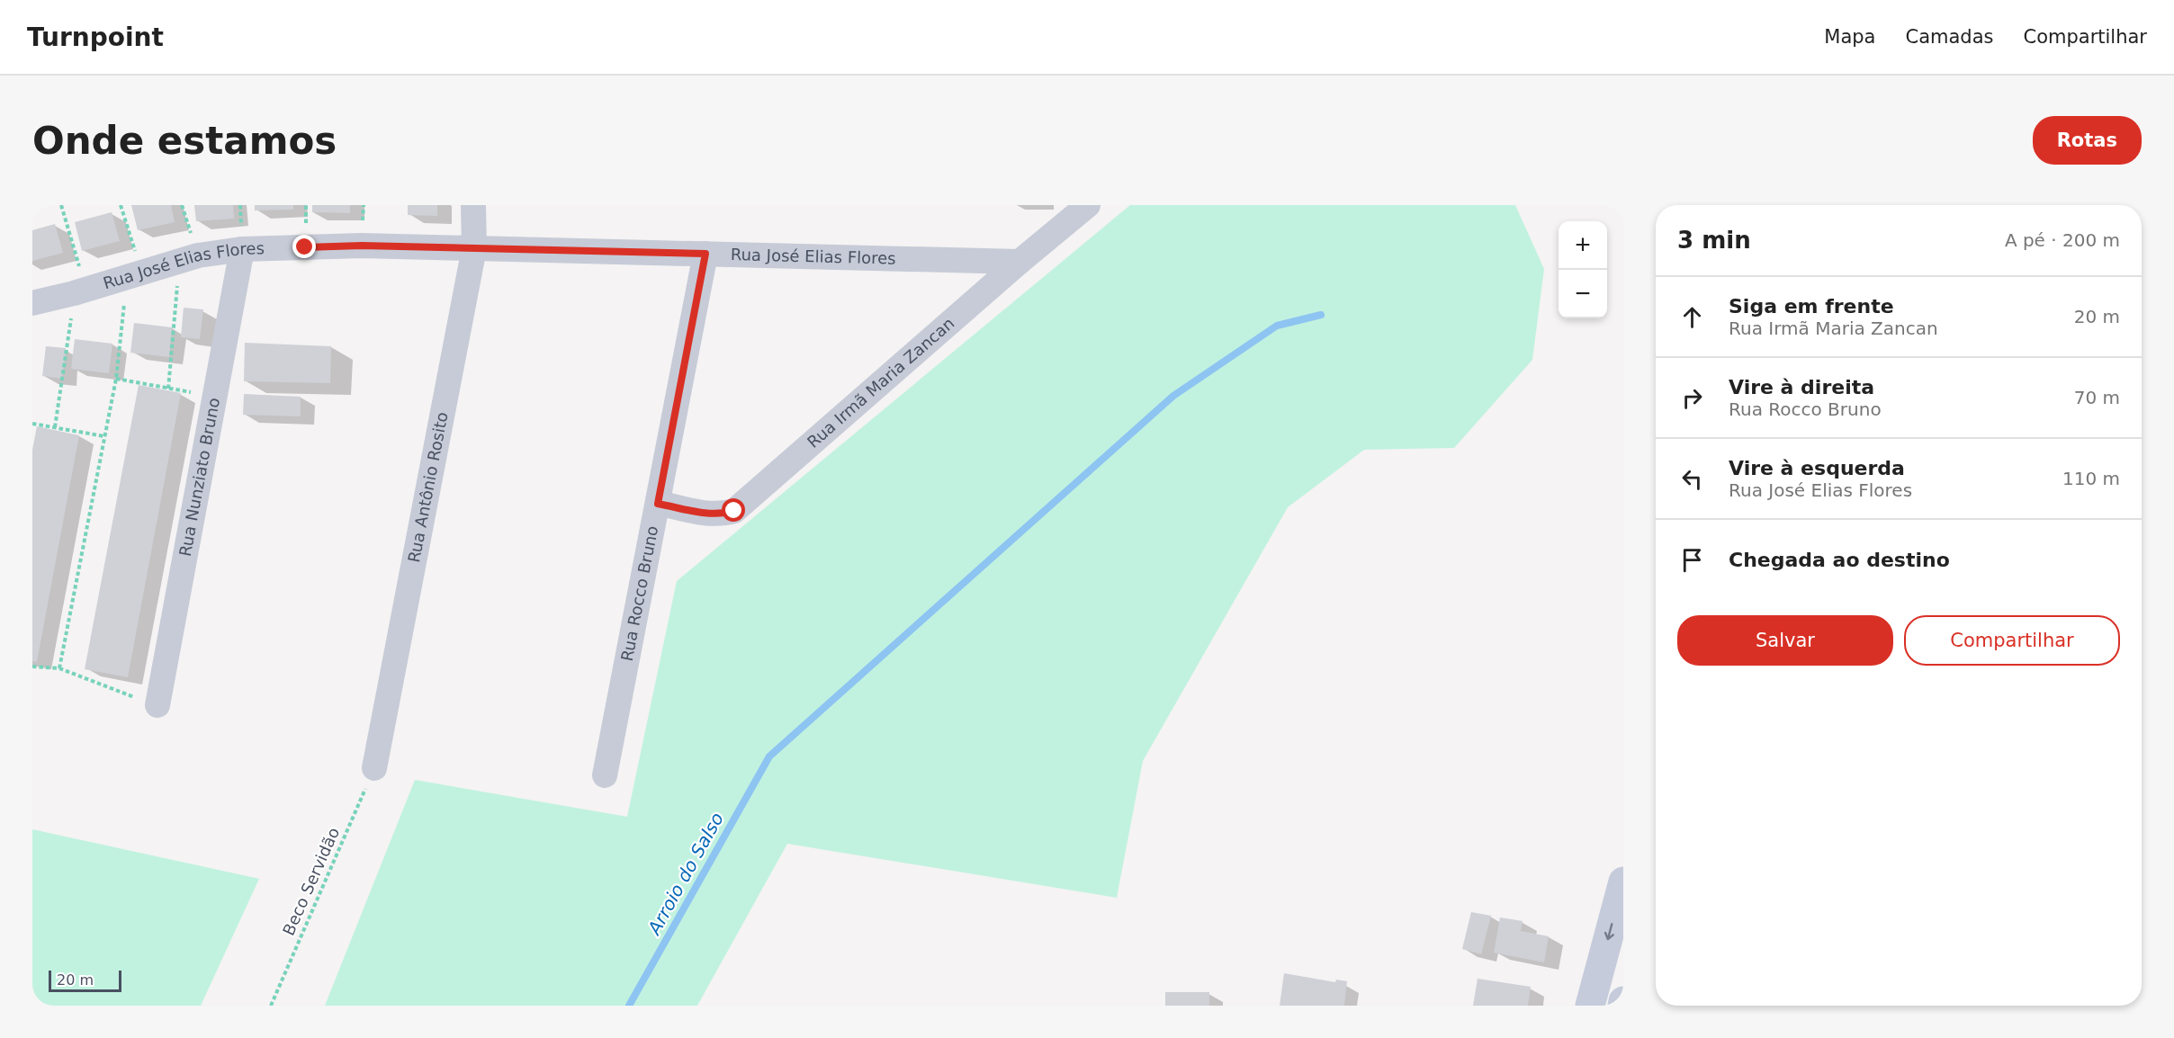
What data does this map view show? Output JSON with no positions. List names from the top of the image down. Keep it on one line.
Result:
{"streets":{"street":["Rua José Elias Flores","Rua Irmã Maria Zancan","Rua Nunziato Bruno","Rua Antônio Rosito","Rua Rocco Bruno"],"path":["Beco Servidão"]},"crossings":[["Rua José Elias Flores","Rua Irmã Maria Zancan"],["Rua José Elias Flores","Rua Nunziato Bruno"],["Rua José Elias Flores","Rua Antônio Rosito"],["Rua José Elias Flores","Rua Rocco Bruno"],["Rua Irmã Maria Zancan","Rua Rocco Bruno"],["Rua Antônio Rosito","Beco Servidão"]],"water":["Arroio do Salso"],"scale_bar":"20 m","page":{"header":"Turnpoint","nav":["Mapa","Camadas","Compartilhar"],"buttons":["Rotas",["Salvar","Compartilhar"]],"title":"Onde estamos","heading":["3 min","A pé · 200 m"],"map_buttons":["+","−"],"list":[["Siga em frente","Rua Irmã Maria Zancan","20 m"],["Vire à direita","Rua Rocco Bruno","70 m"],["Vire à esquerda","Rua José Elias Flores","110 m"],"Chegada ao destino"],"scale":"20 m"}}
